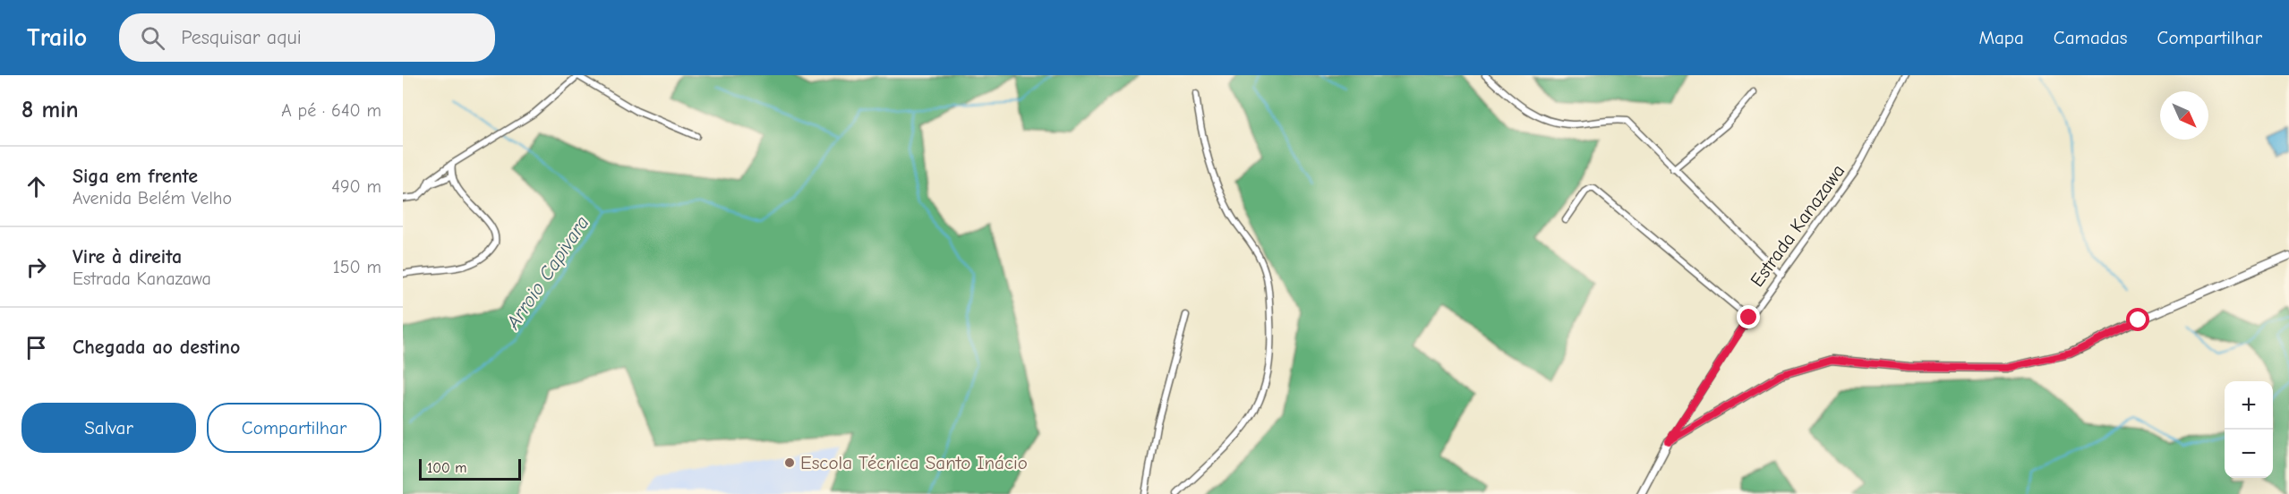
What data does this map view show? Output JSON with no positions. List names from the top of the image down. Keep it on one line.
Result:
{"streets":{"street":["Estrada Kanazawa"]},"water":["Arroio Capivara"],"places":["Escola Técnica Santo Inácio"],"scale_bar":"100 m","north":"bottom right","page":{"header":"Trailo","search":"Pesquisar aqui","nav":["Mapa","Camadas","Compartilhar"],"heading":["8 min","A pé · 640 m"],"list":[["Siga em frente","Avenida Belém Velho","490 m"],["Vire à direita","Estrada Kanazawa","150 m"],"Chegada ao destino"],"map_buttons":["+","−"],"buttons":["Salvar","Compartilhar"],"scale":"100 m"}}
